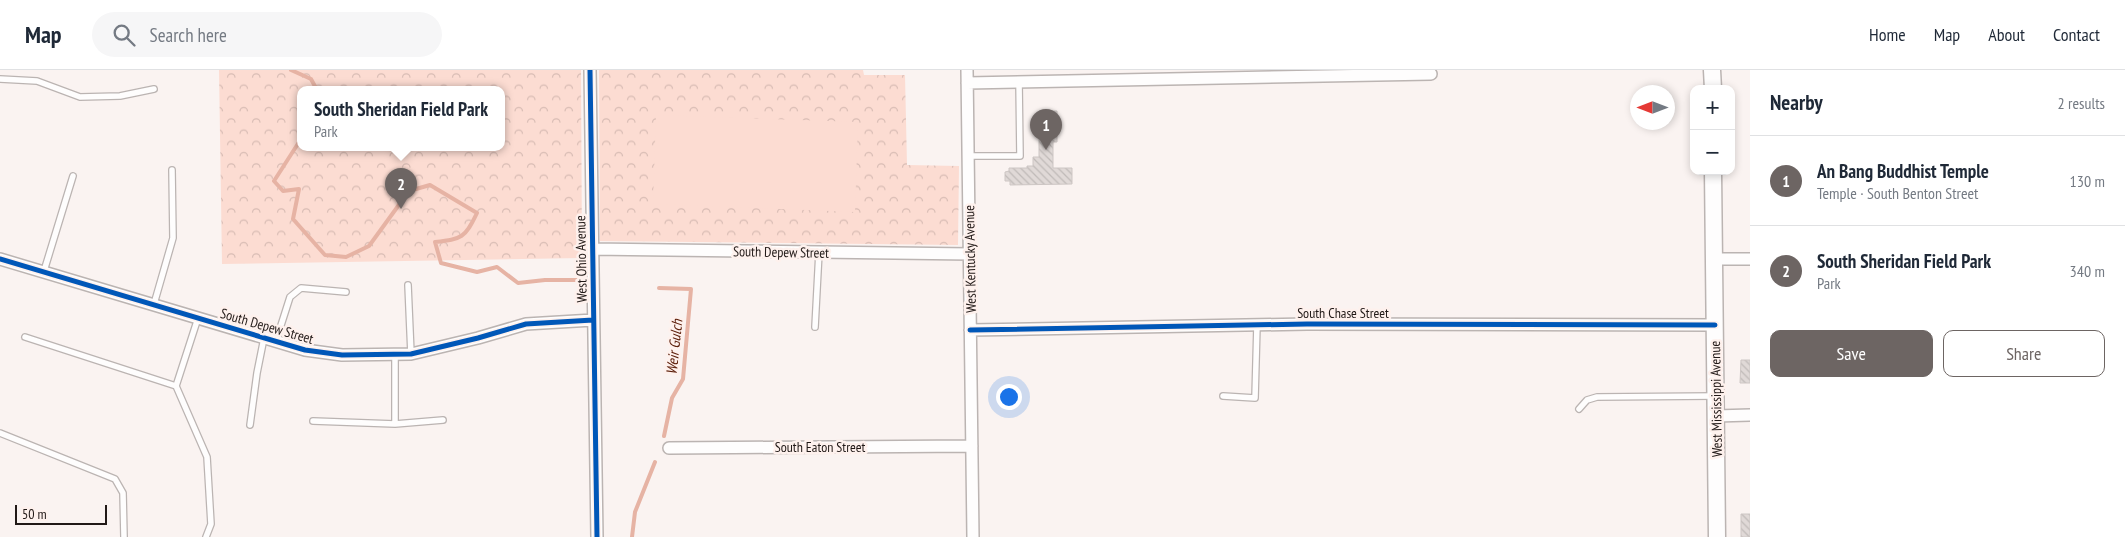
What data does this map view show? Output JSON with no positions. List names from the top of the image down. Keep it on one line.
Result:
{"streets":{"main road":["West Mississippi Avenue"],"street":["South Depew Street","West Ohio Avenue","West Kentucky Avenue","South Chase Street","South Eaton Street"]},"crossings":[["South Depew Street","West Ohio Avenue"],["South Depew Street","West Kentucky Avenue"],["West Kentucky Avenue","South Chase Street"],["West Kentucky Avenue","South Eaton Street"],["South Chase Street","West Mississippi Avenue"]],"water":["Weir Gulch"],"scale_bar":"50 m","north":"left","page":{"header":"Map","search":"Search here","nav":["Home","Map","About","Contact"],"heading":["Nearby","2 results"],"map_buttons":["+","−"],"popup":["South Sheridan Field Park","Park"],"pins":["1","2"],"list":[{"mark":"1","name":"An Bang Buddhist Temple","note":"Temple · South Benton Street","value":"130 m"},{"mark":"2","name":"South Sheridan Field Park","note":"Park","value":"340 m"}],"buttons":["Save","Share"],"scale":"50 m"}}
